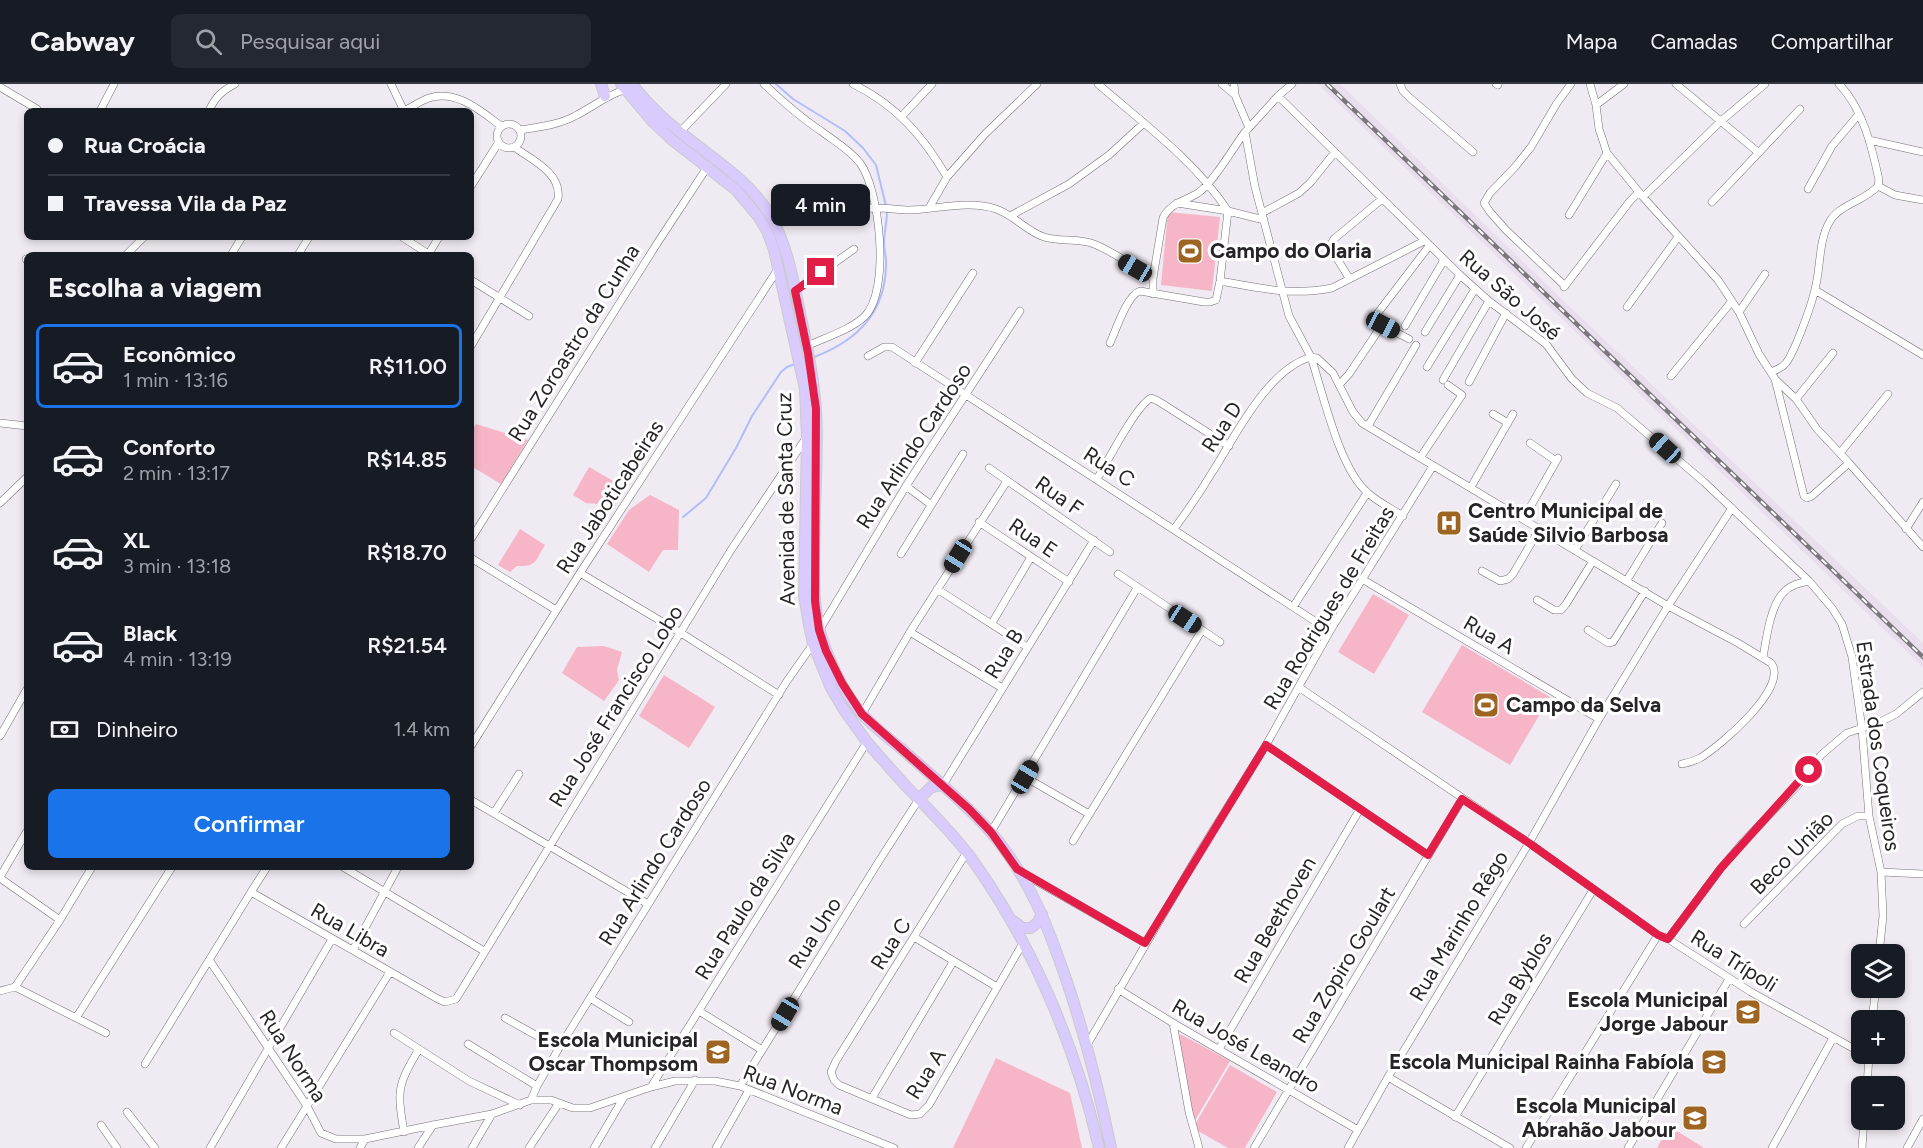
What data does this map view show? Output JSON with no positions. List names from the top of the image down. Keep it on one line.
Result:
{"streets":{"main road":["Avenida de Santa Cruz"],"street":["Rua São José","Rua Zoroastro da Cunha","Rua D","Rua Arlindo Cardoso","Rua C","Rua F","Rua Jaboticabeiras","Rua E","Rua Rodrigues de Freitas","Rua A","Rua B","Rua José Francisco Lobo","Estrada dos Coqueiros","Beco União","Rua Paulo da Silva","Rua Beethoven","Rua Marinho Rêgo","Rua Libra","Rua Uno","Rua Trípoli","Rua Zopiro Goulart","Rua Byblos","Rua José Leandro","Rua Norma"]},"crossings":[["Rua São José","Estrada dos Coqueiros"],["Rua São José","Rua Marinho Rêgo"],["Rua Zoroastro da Cunha","Avenida de Santa Cruz"],["Rua D","Rua C"],["Rua D","Rua F"],["Rua Arlindo Cardoso","Rua C"],["Rua Arlindo Cardoso","Avenida de Santa Cruz"],["Rua Arlindo Cardoso","Rua Norma"],["Rua C","Rua F"],["Rua C","Avenida de Santa Cruz"],["Rua C","Rua Rodrigues de Freitas"],["Rua C","Rua A"],["Rua F","Rua B"],["Rua Jaboticabeiras","Avenida de Santa Cruz"],["Avenida de Santa Cruz","Rua Rodrigues de Freitas"],["Avenida de Santa Cruz","Rua A"],["Avenida de Santa Cruz","Rua B"],["Avenida de Santa Cruz","Rua José Francisco Lobo"],["Avenida de Santa Cruz","Rua Paulo da Silva"],["Avenida de Santa Cruz","Rua Uno"],["Rua E","Rua B"],["Rua Rodrigues de Freitas","Rua A"],["Rua Rodrigues de Freitas","Rua Trípoli"],["Rua Rodrigues de Freitas","Rua José Leandro"],["Rua A","Rua Marinho Rêgo"],["Rua José Francisco Lobo","Rua Libra"],["Estrada dos Coqueiros","Beco União"],["Rua Paulo da Silva","Rua Norma"],["Rua Beethoven","Rua José Leandro"],["Rua Marinho Rêgo","Rua Trípoli"],["Rua Marinho Rêgo","Rua José Leandro"],["Rua Uno","Rua Norma"],["Rua Trípoli","Rua Zopiro Goulart"],["Rua Trípoli","Rua Byblos"],["Rua Zopiro Goulart","Rua José Leandro"]],"places":{"sports":["Campo do Olaria","Campo da Selva"],"hospital":["Centro Municipal de Saúde Silvio Barbosa"],"school or university":["Escola Municipal Jorge Jabour","Escola Municipal Oscar Thompsom","Escola Municipal Rainha Fabíola","Escola Municipal Abrahão Jabour"]},"page":{"header":"Cabway","search":"Pesquisar aqui","nav":["Mapa","Camadas","Compartilhar"],"banner":["Rua Croácia","Travessa Vila da Paz"],"bubble":"4 min","heading":"Escolha a viagem","list":[{"name":"Econômico","note":"1 min · 13:16","value":"R$11.00"},{"name":"Conforto","note":"2 min · 13:17","value":"R$14.85"},{"name":"XL","note":"3 min · 13:18","value":"R$18.70"},{"name":"Black","note":"4 min · 13:19","value":"R$21.54"}],"pay":["Dinheiro","1.4 km"],"buttons":"Confirmar","map_buttons":["+","−"]}}
